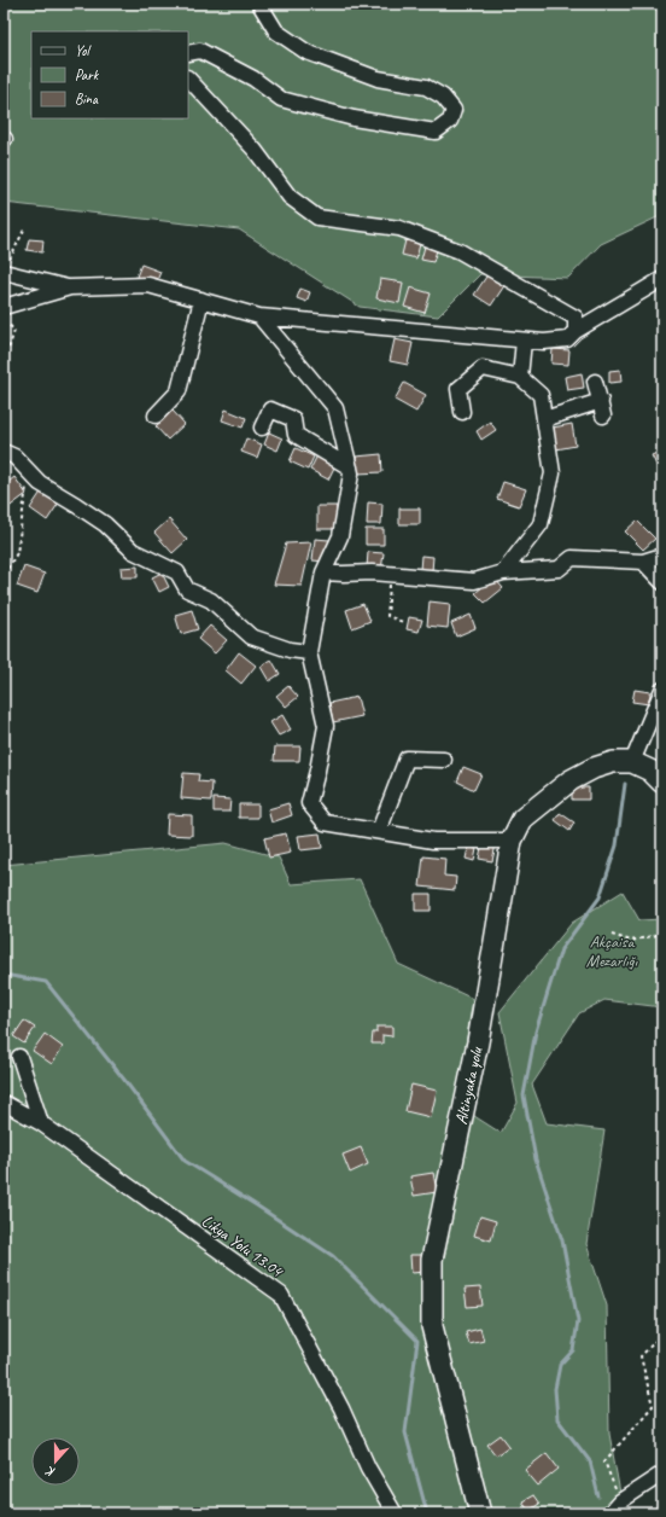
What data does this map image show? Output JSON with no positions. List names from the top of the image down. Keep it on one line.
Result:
{"streets":{"main road":["Altinyaka yolu"],"street":["Likya Yolu 13.04"]},"parks":["Akçaisa Mezarlığı"],"legend":["Yol","Park","Bina"],"north":"bottom"}
